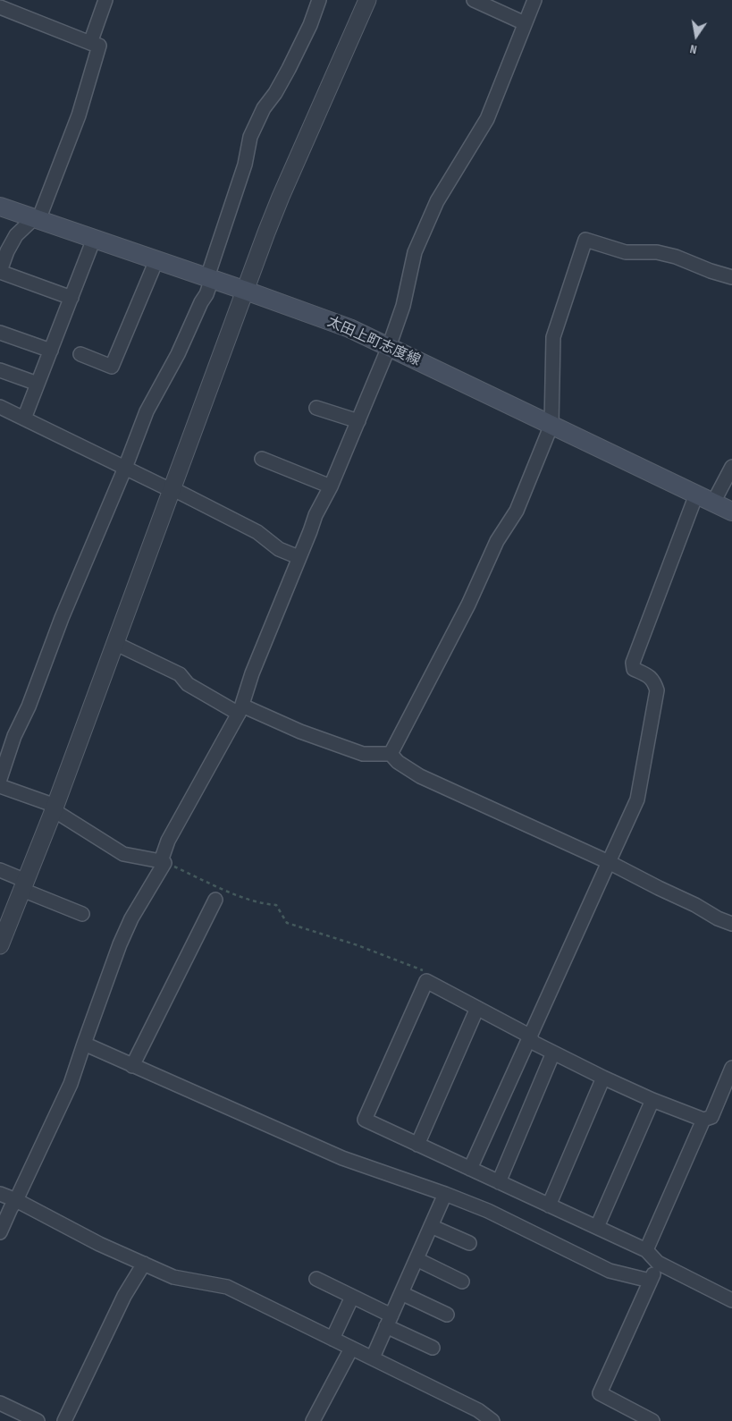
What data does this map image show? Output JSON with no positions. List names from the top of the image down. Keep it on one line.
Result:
{"streets":{"main road":["太田上町志度線"]},"north":"bottom"}
